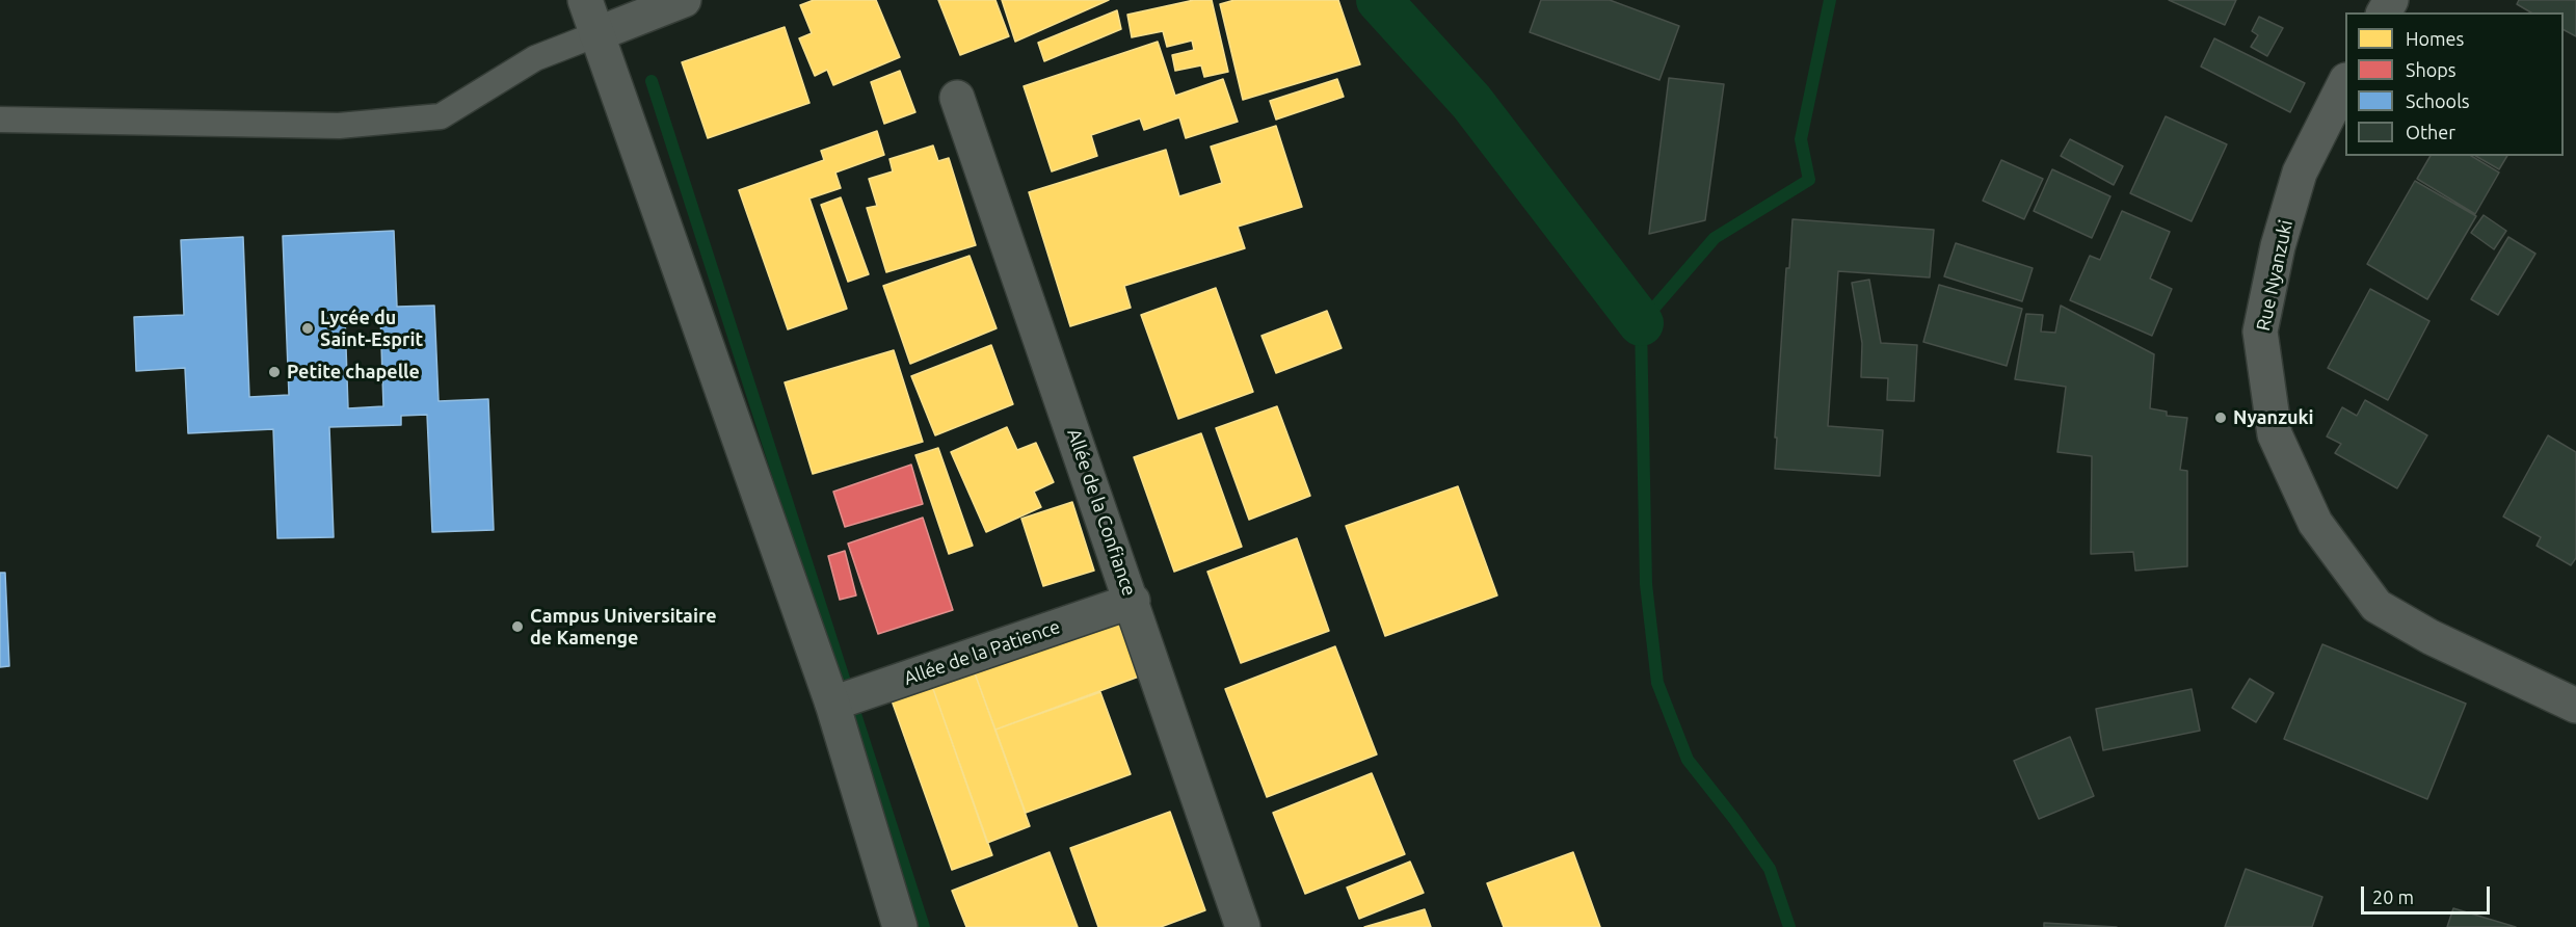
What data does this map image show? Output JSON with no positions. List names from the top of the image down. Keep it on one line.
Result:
{"streets":{"street":["Rue Nyanzuki","Allée de la Confiance","Allée de la Patience"]},"crossings":[["Allée de la Confiance","Allée de la Patience"]],"places":["Lycée du Saint-Esprit","Petite chapelle","Nyanzuki","Campus Universitaire de Kamenge"],"legend":["Homes","Shops","Schools","Other"],"scale_bar":"20 m"}
